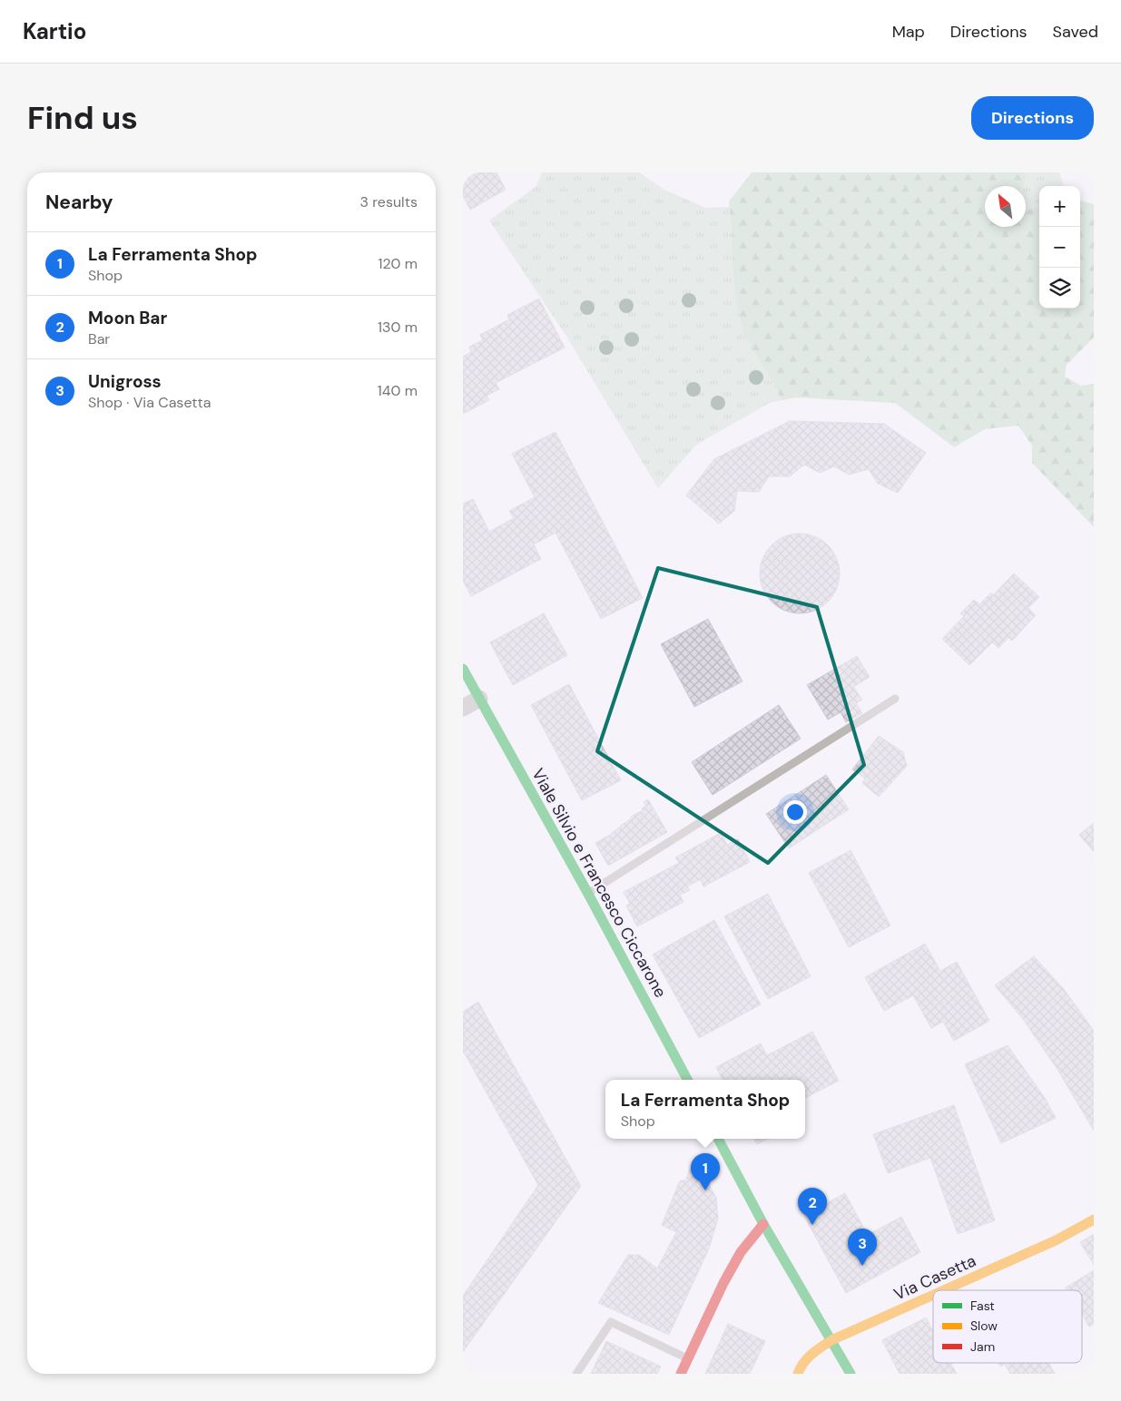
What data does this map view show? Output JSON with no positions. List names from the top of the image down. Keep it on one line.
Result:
{"streets":{"street":["Viale Silvio e Francesco Ciccarone","Via Casetta"]},"legend":["Fast","Slow","Jam"],"north":"top left","page":{"header":"Kartio","nav":["Map","Directions","Saved"],"buttons":"Directions","title":"Find us","heading":["Nearby","3 results"],"map_buttons":["+","−"],"list":[{"mark":"1","name":"La Ferramenta Shop","note":"Shop","value":"120 m"},{"mark":"2","name":"Moon Bar","note":"Bar","value":"130 m"},{"mark":"3","name":"Unigross","note":"Shop · Via Casetta","value":"140 m"}],"popup":["La Ferramenta Shop","Shop"],"pins":["1","2","3"]}}
